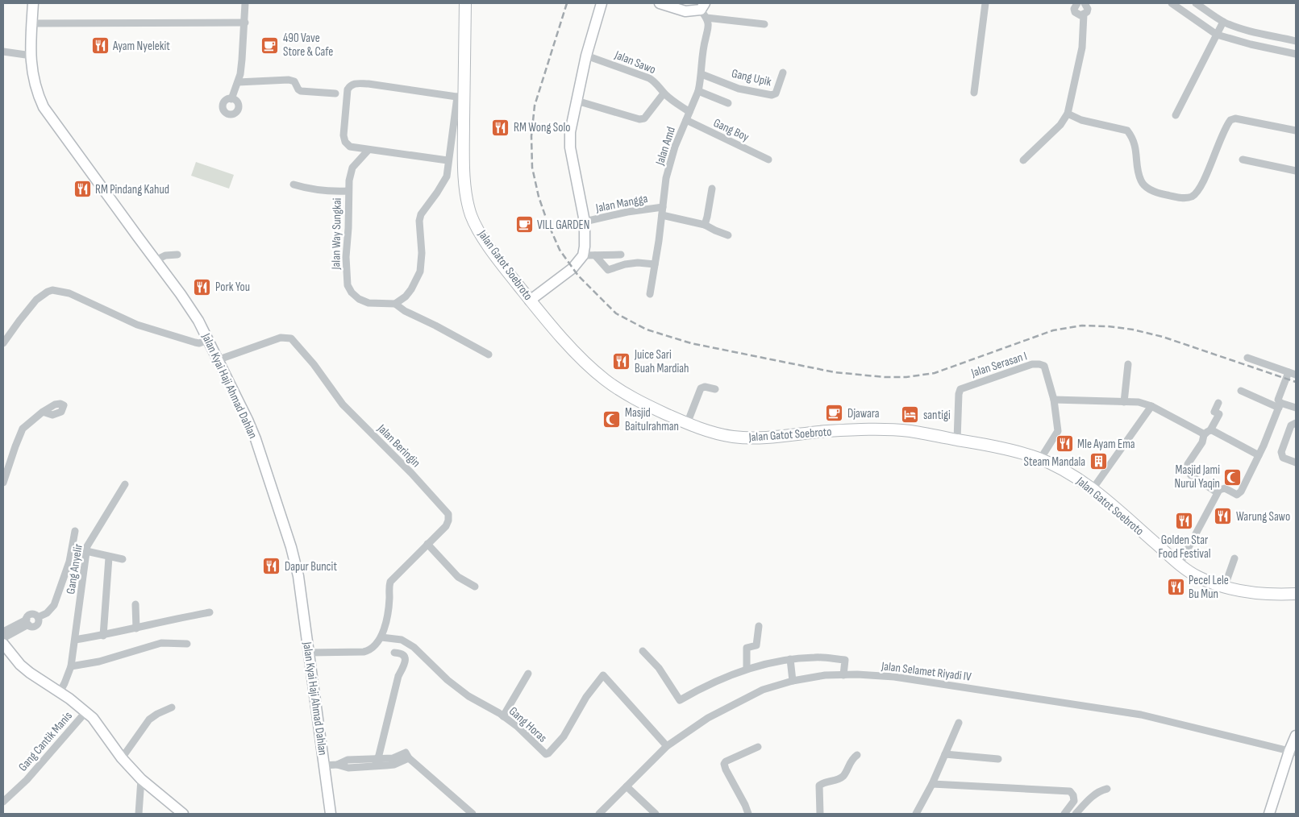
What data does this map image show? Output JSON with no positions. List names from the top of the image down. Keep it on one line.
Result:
{"streets":{"main road":["Jalan Gatot Soebroto","Jalan Kyai Haji Ahmad Dahlan"],"street":["Jalan Sawo","Gang Upik","Gang Boy","Jalan Amd","Jalan Mangga","Jalan Way Sungkai","Jalan Serasan I","Jalan Beringin","Gang Anyelir","Jalan Selamet Riyadi IV","Gang Horas","Gang Cantik Manis"]},"crossings":[["Jalan Sawo","Jalan Amd"],["Gang Upik","Jalan Amd"],["Gang Boy","Jalan Amd"],["Jalan Amd","Jalan Mangga"],["Jalan Gatot Soebroto","Jalan Serasan I"],["Jalan Kyai Haji Ahmad Dahlan","Jalan Beringin"],["Jalan Beringin","Gang Horas"],["Jalan Selamet Riyadi IV","Gang Horas"]],"places":{"cafe":["490 Vave Store & Cafe","VILL GARDEN","Djawara"],"restaurant":["Ayam Nyelekit","RM Wong Solo","RM Pindang Kahud","Pork You","Juice Sari Buah Mardiah","MIe Ayam Ema","Warung Sawo","Golden Star Food Festival","Dapur Buncit","Pecel Lele Bu Mun"],"hotel":["santigi"],"mosque":["Masjid Baitulrahman","Masjid Jami Nurul Yaqin"],"building":["Steam Mandala"]}}
